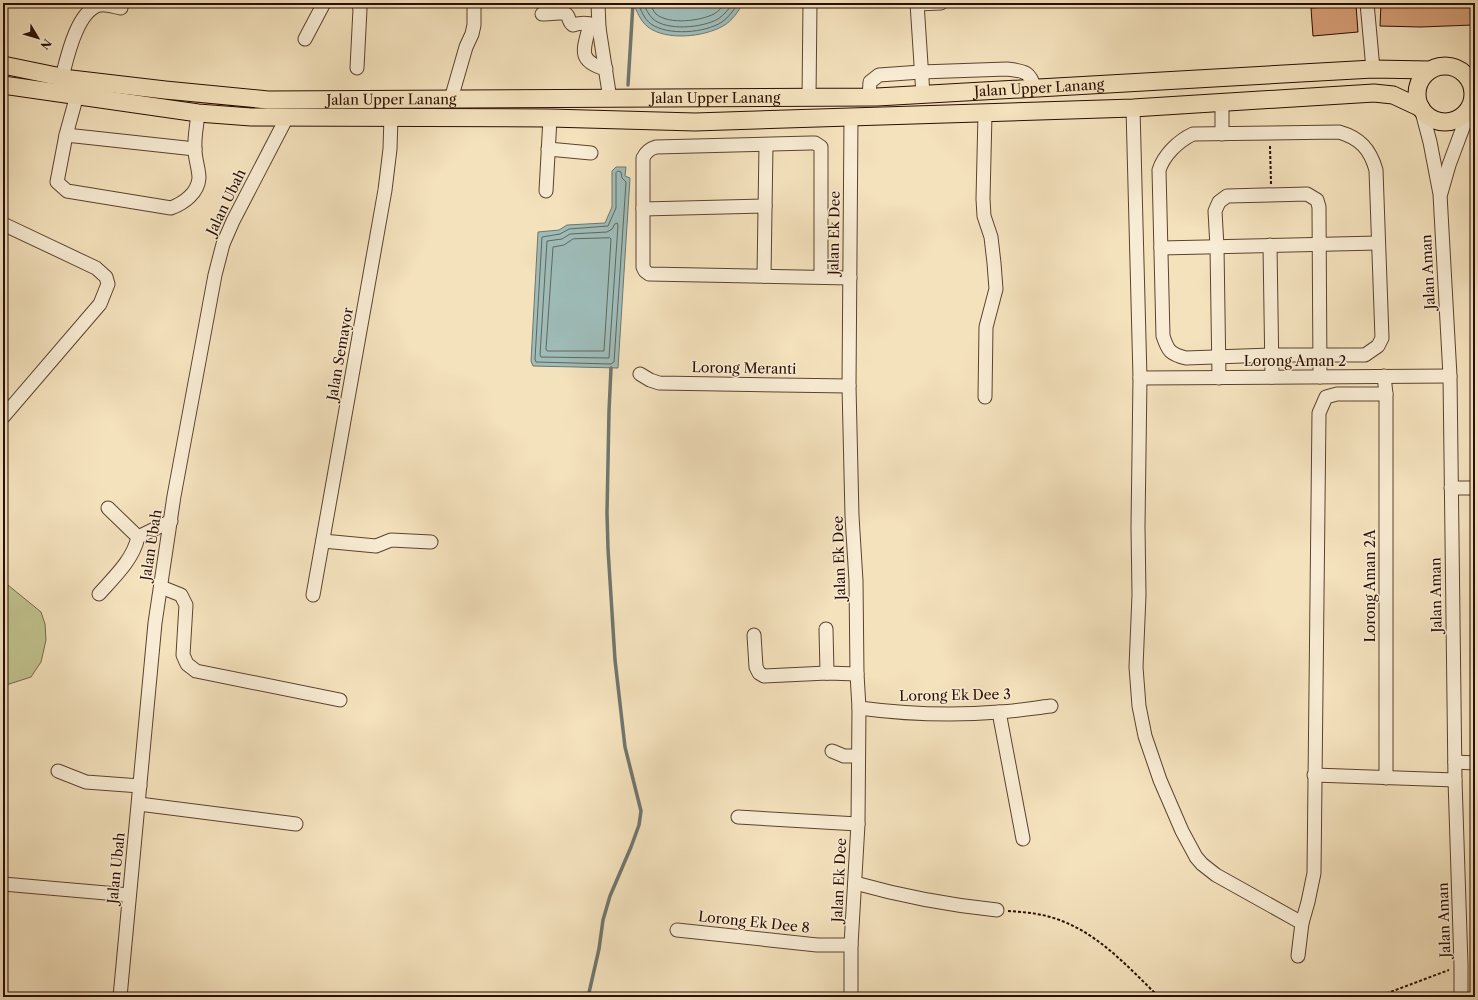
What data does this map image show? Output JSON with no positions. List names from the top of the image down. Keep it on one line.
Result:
{"streets":{"main road":["Jalan Upper Lanang"],"street":["Jalan Ubah","Jalan Ek Dee","Jalan Aman","Jalan Semayor","Lorong Aman 2","Lorong Meranti","Lorong Aman 2A","Lorong Ek Dee 3","Lorong Ek Dee 8"]},"crossings":[["Jalan Upper Lanang","Jalan Ubah"],["Jalan Upper Lanang","Jalan Ek Dee"],["Jalan Upper Lanang","Jalan Semayor"],["Jalan Ek Dee","Lorong Meranti"],["Jalan Ek Dee","Lorong Ek Dee 3"],["Jalan Ek Dee","Lorong Ek Dee 8"],["Jalan Aman","Lorong Aman 2"],["Lorong Aman 2","Lorong Aman 2A"]],"north":"bottom right"}
